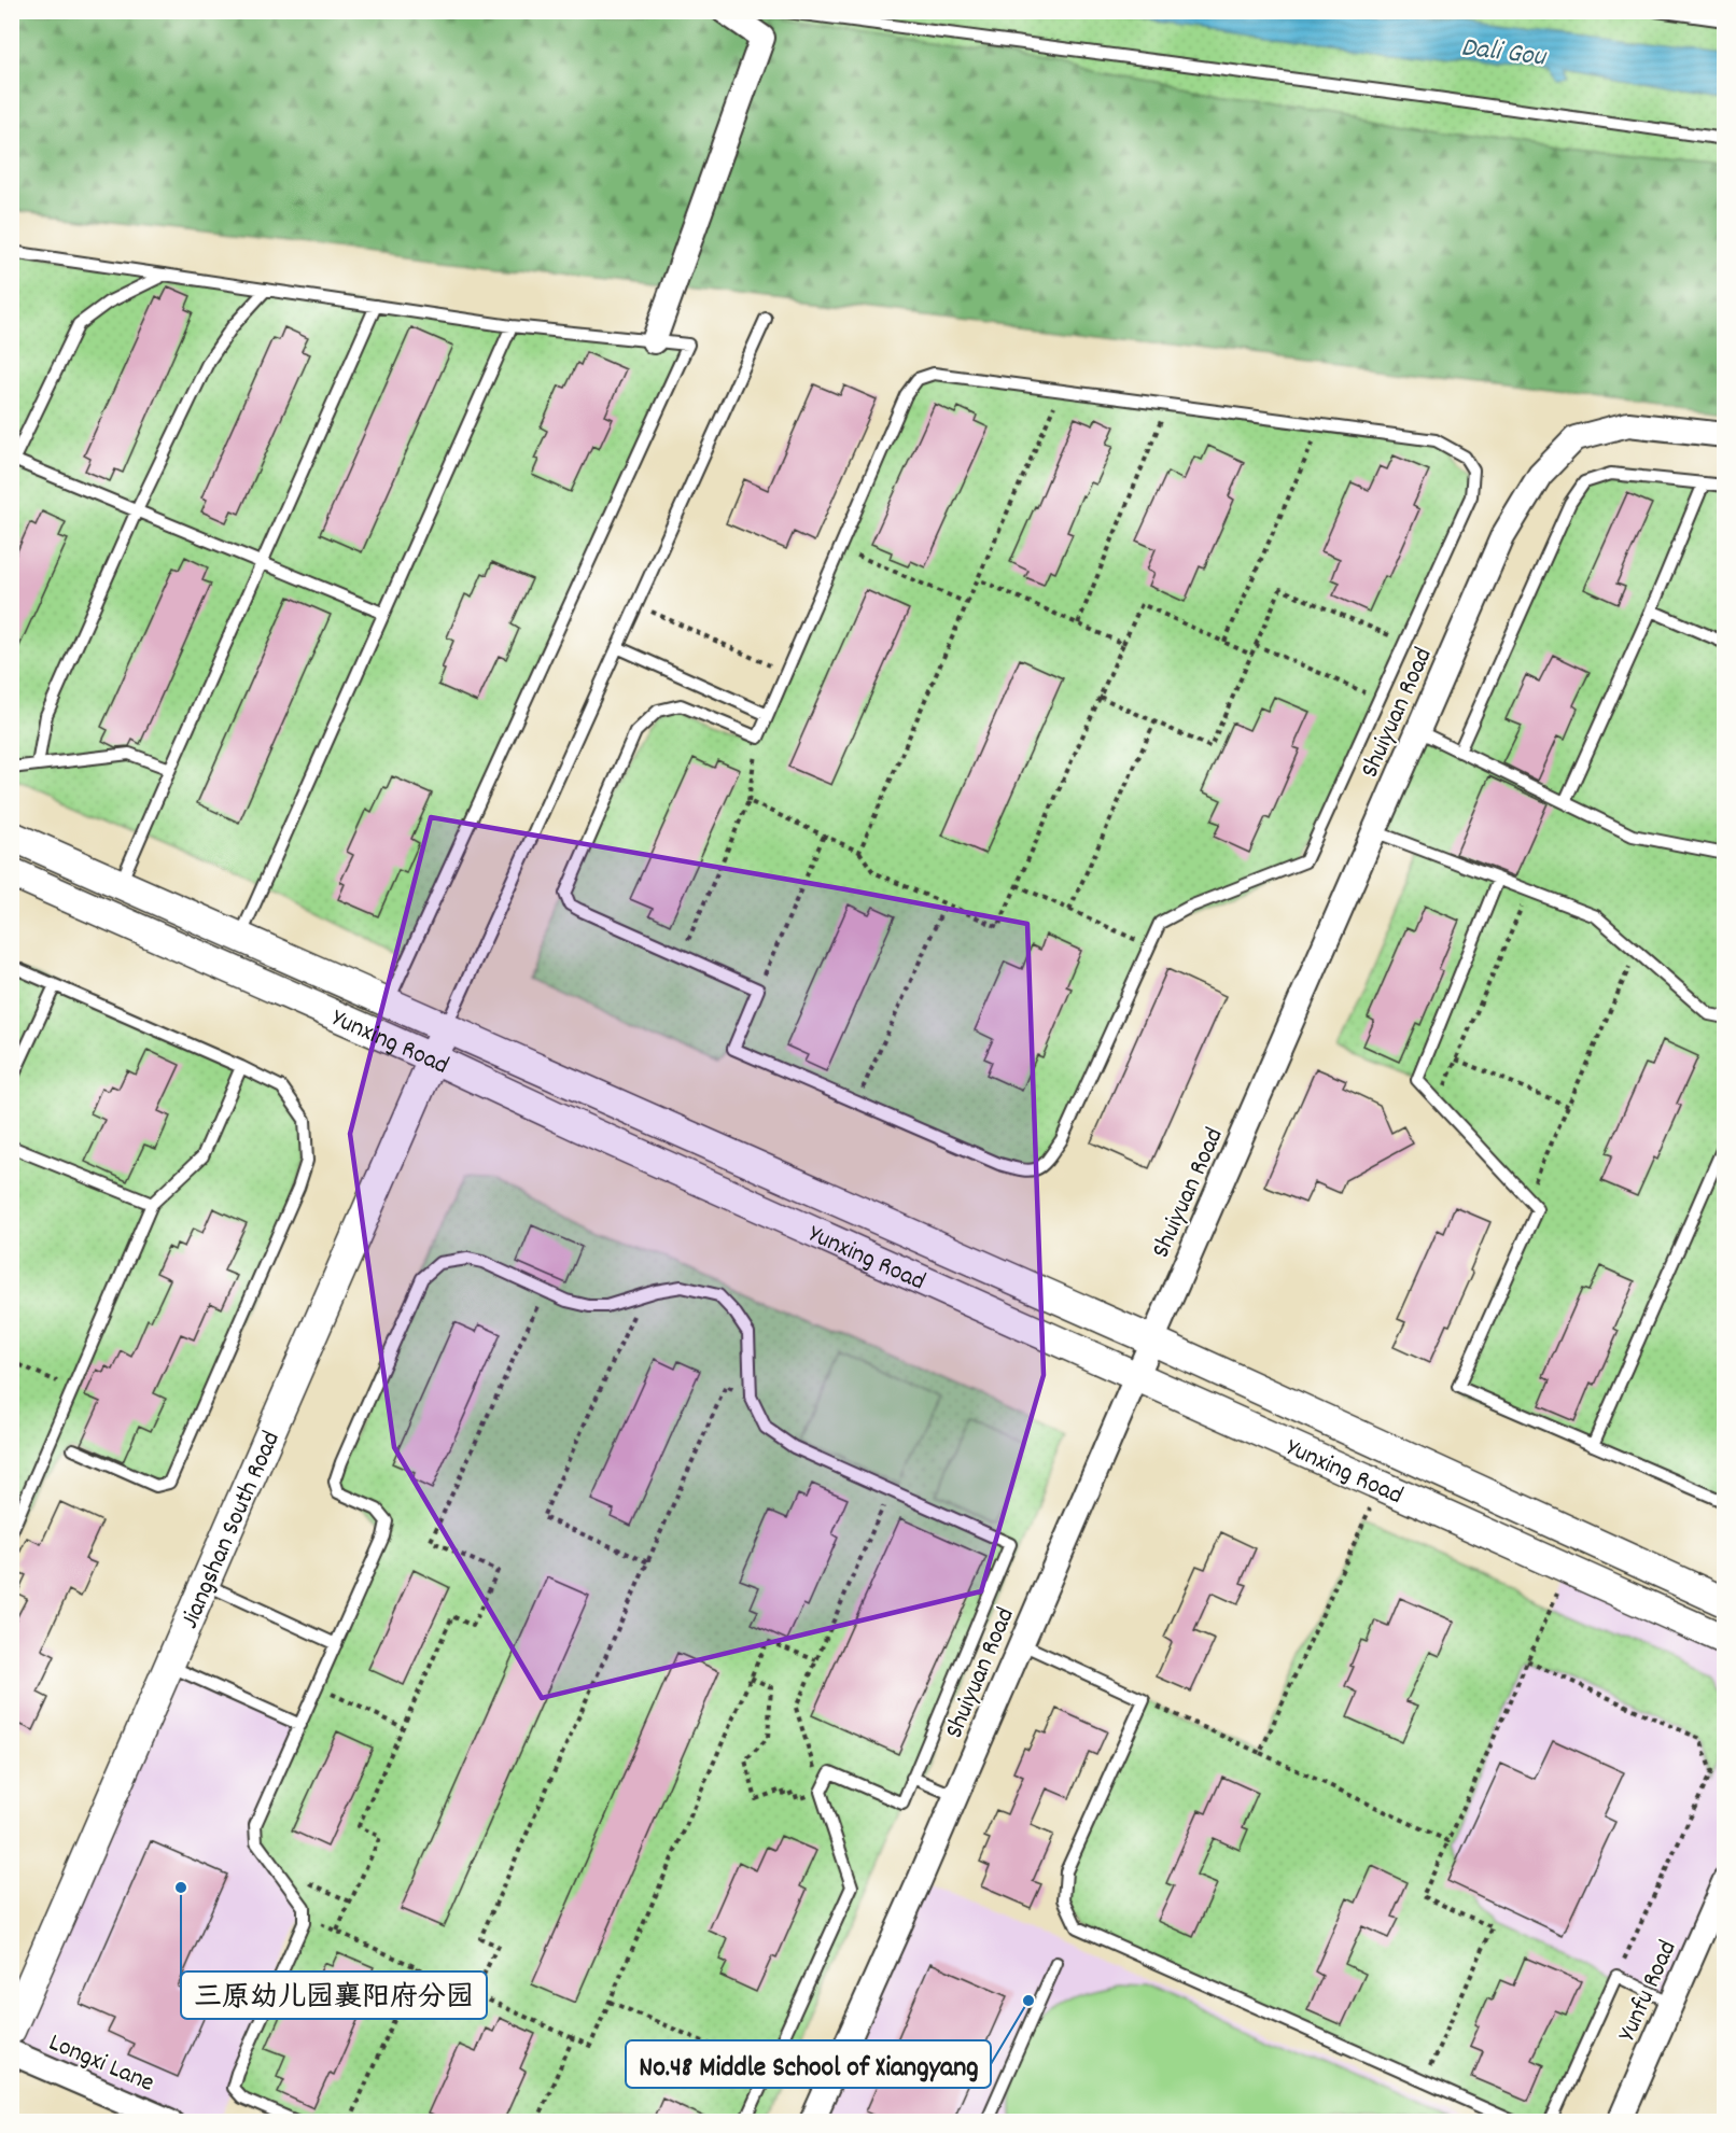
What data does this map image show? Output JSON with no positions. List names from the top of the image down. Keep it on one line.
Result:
{"streets":{"street":["Shuiyuan Road","Yunxing Road","Jiangshan South Road","Yunfu Road","Longxi Lane"]},"crossings":[["Shuiyuan Road","Yunxing Road"],["Yunxing Road","Jiangshan South Road"]],"water":["Dali Gou"],"places":["三原幼儿园襄阳府分园","No.48 Middle School of Xiangyang"]}
